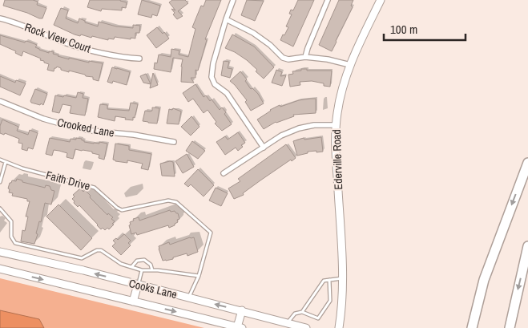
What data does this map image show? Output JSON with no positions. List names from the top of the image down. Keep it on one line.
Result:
{"streets":{"main road":["Ederville Road","Cooks Lane"],"street":["Rock View Court","Crooked Lane"],"lane":["Faith Drive"]},"crossings":[["Faith Drive","Cooks Lane"]],"scale_bar":"100 m"}
